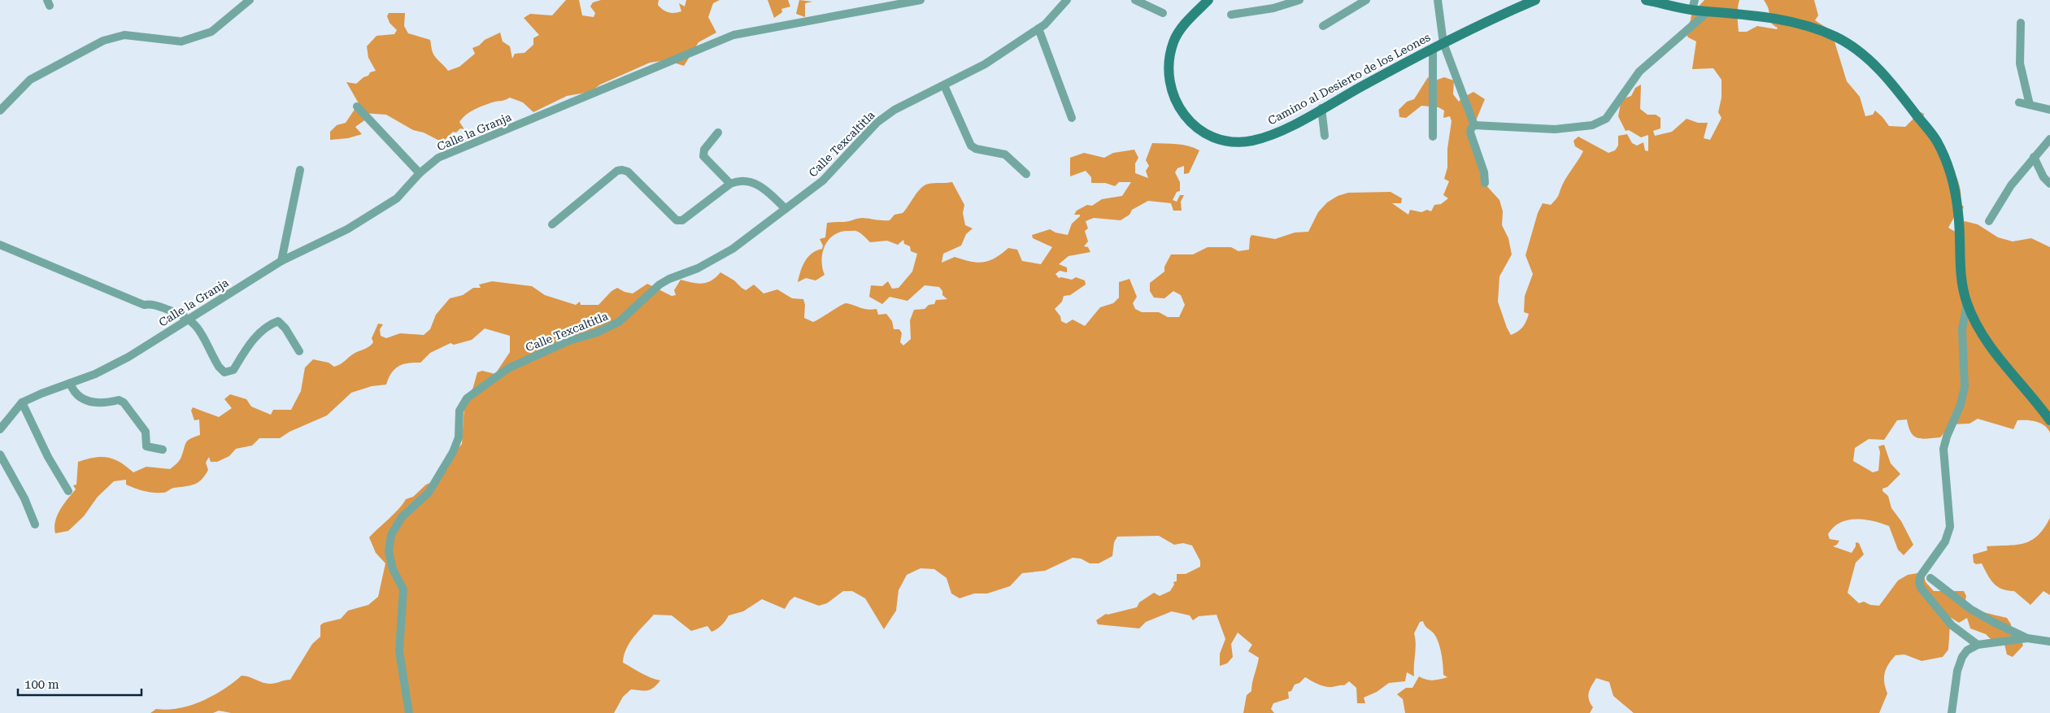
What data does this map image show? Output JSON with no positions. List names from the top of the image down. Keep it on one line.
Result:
{"streets":{"main road":["Camino al Desierto de los Leones"],"street":["Calle la Granja","Calle Texcaltitla"]},"scale_bar":"100 m"}
